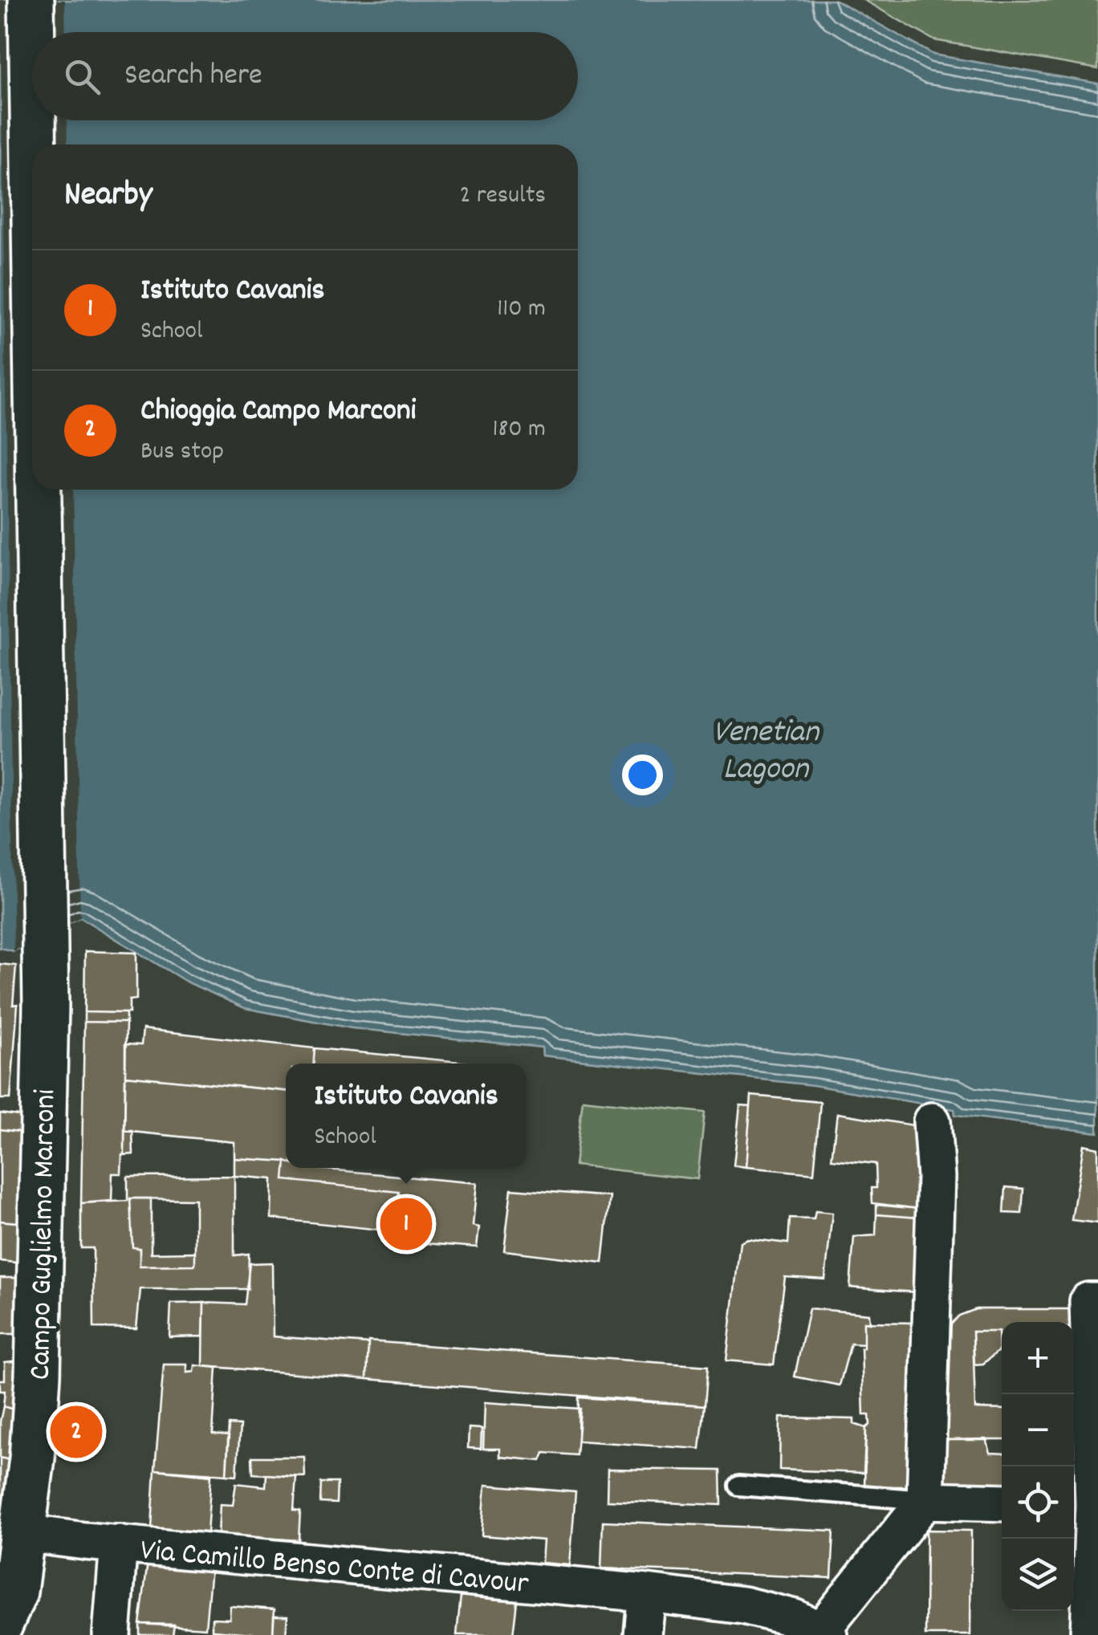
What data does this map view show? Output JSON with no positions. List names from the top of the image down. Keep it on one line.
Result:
{"streets":{"street":["Campo Guglielmo Marconi","Via Camillo Benso Conte di Cavour"]},"crossings":[["Campo Guglielmo Marconi","Via Camillo Benso Conte di Cavour"]],"water":["Venetian Lagoon"],"page":{"search":"Search here","heading":["Nearby","2 results"],"list":[{"mark":"1","name":"Istituto Cavanis","note":"School","value":"110 m"},{"mark":"2","name":"Chioggia Campo Marconi","note":"Bus stop","value":"180 m"}],"popup":["Istituto Cavanis","School"],"pins":["1","2"],"map_buttons":["+","−"]}}
